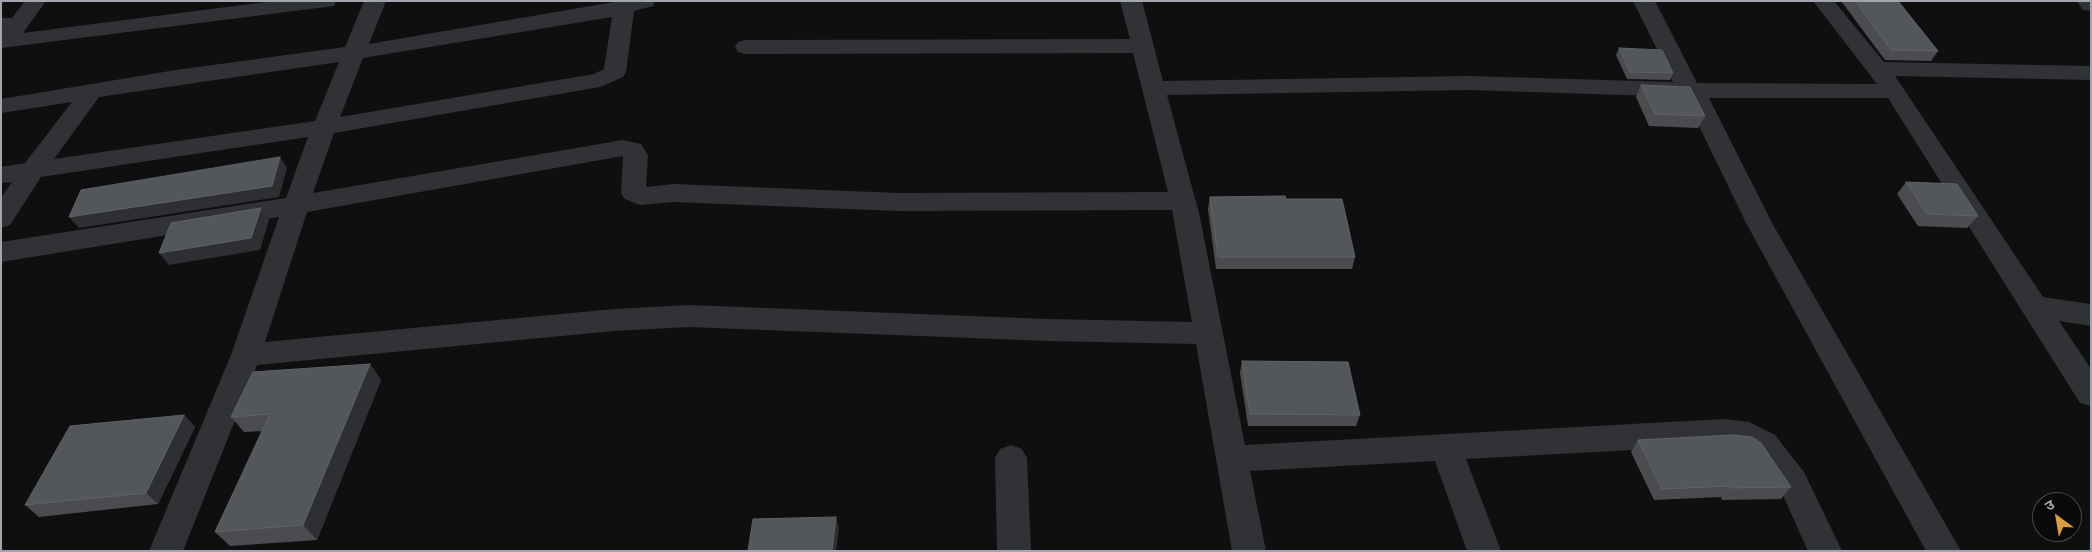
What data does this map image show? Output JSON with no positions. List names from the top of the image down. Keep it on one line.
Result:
{"north":"top left"}
